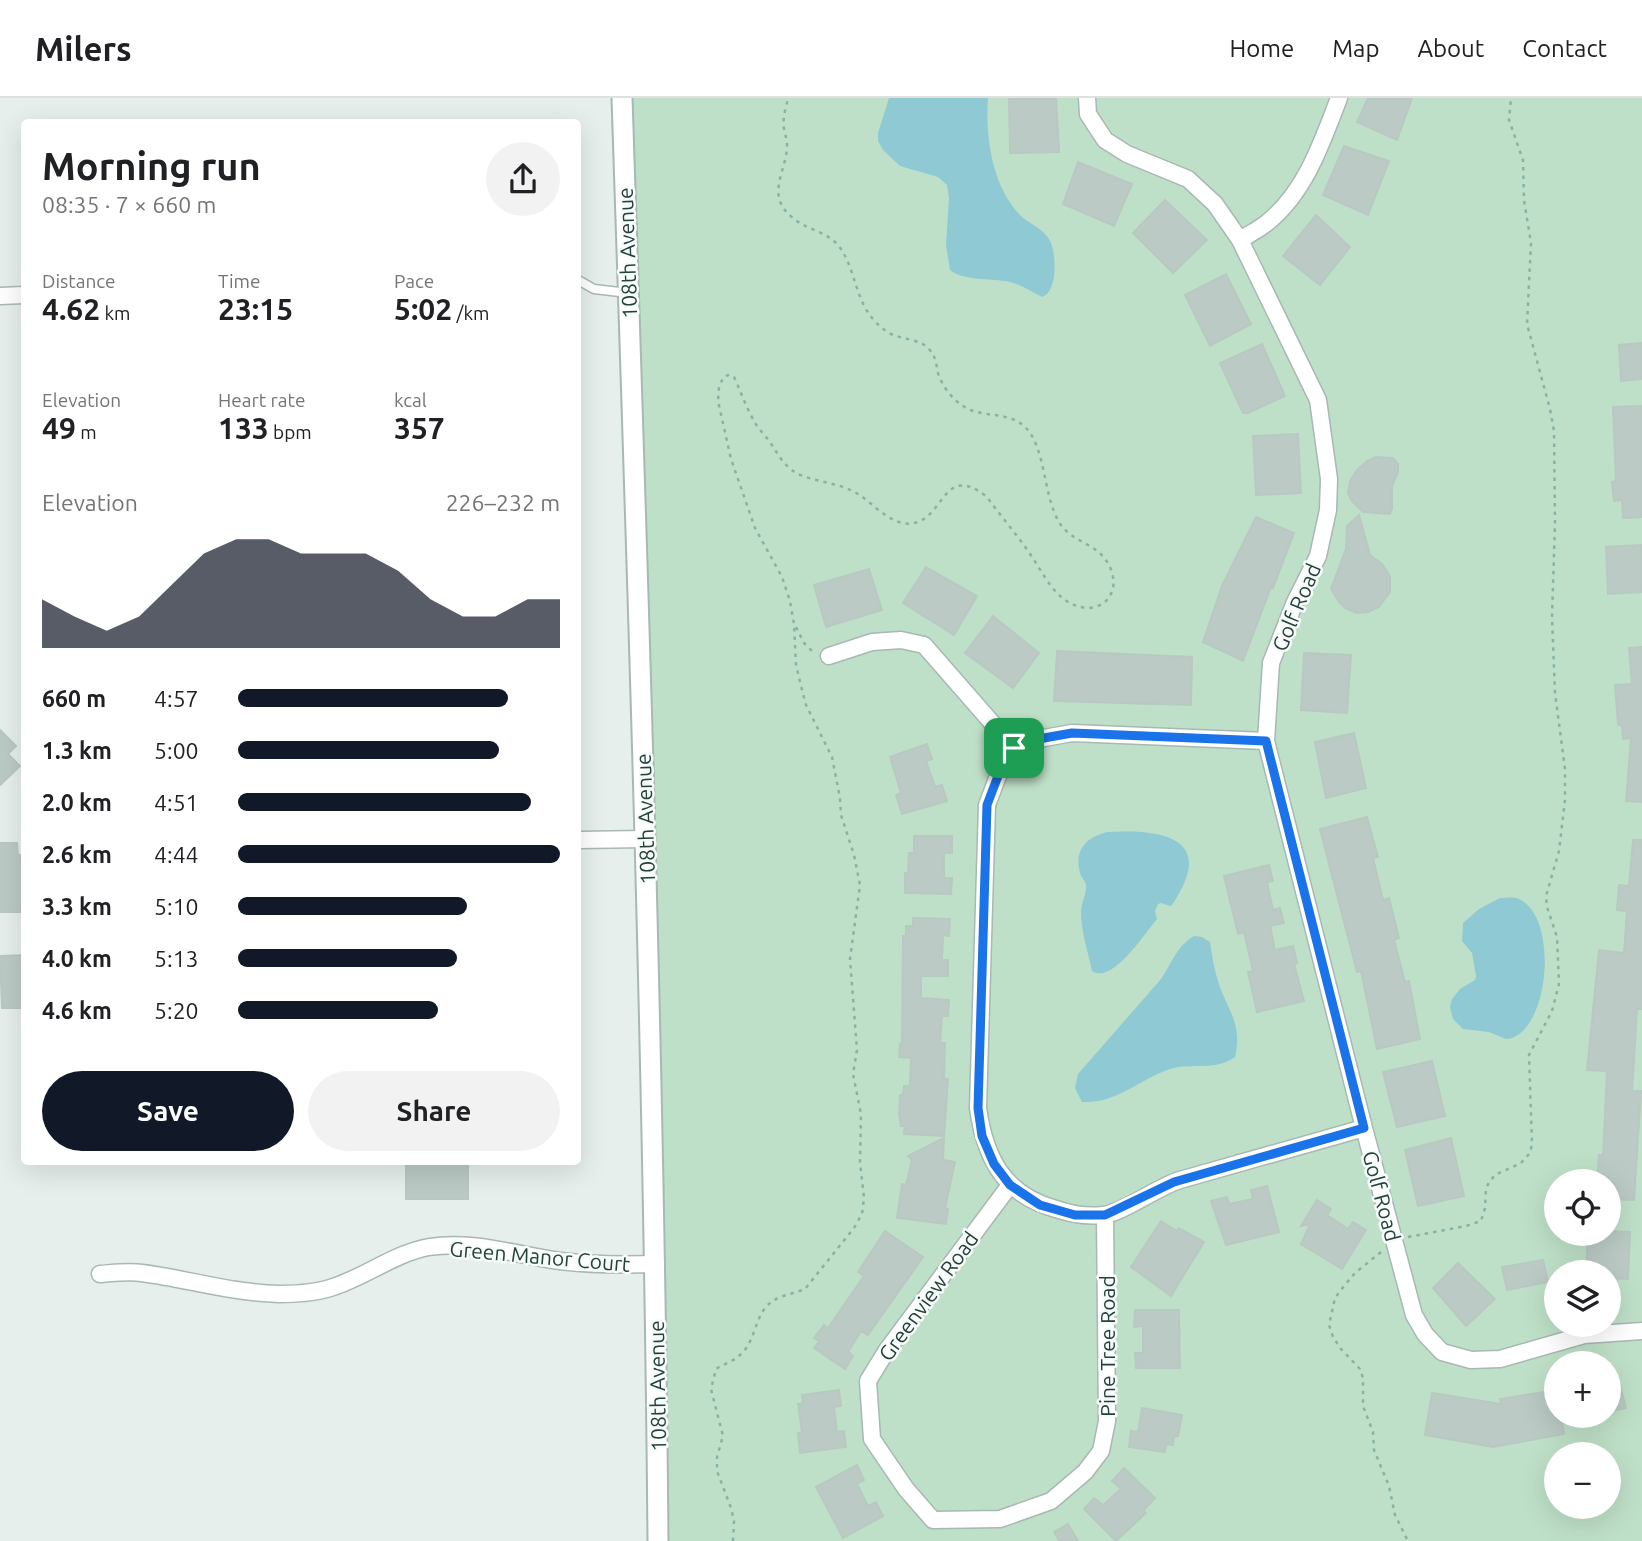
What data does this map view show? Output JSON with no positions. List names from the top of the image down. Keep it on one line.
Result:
{"streets":{"street":["108th Avenue","Golf Road","Green Manor Court","Greenview Road","Pine Tree Road"]},"crossings":[["108th Avenue","Green Manor Court"],["Greenview Road","Pine Tree Road"]],"page":{"header":"Milers","nav":["Home","Map","About","Contact"],"heading":["Morning run","08:35 · 7 × 660 m"],"stats":[["Distance","4.62 km"],["Time","23:15"],["Pace","5:02 /km"],["Elevation","49 m"],["Heart rate","133 bpm"],["kcal","357"]],"chart":["Elevation","226–232 m"],"list":[{"name":"660 m","note":"4:57"},{"name":"1.3 km","note":"5:00"},{"name":"2.0 km","note":"4:51"},{"name":"2.6 km","note":"4:44"},{"name":"3.3 km","note":"5:10"},{"name":"4.0 km","note":"5:13"},{"name":"4.6 km","note":"5:20"}],"buttons":["Save","Share"],"map_buttons":["+","−"]}}
